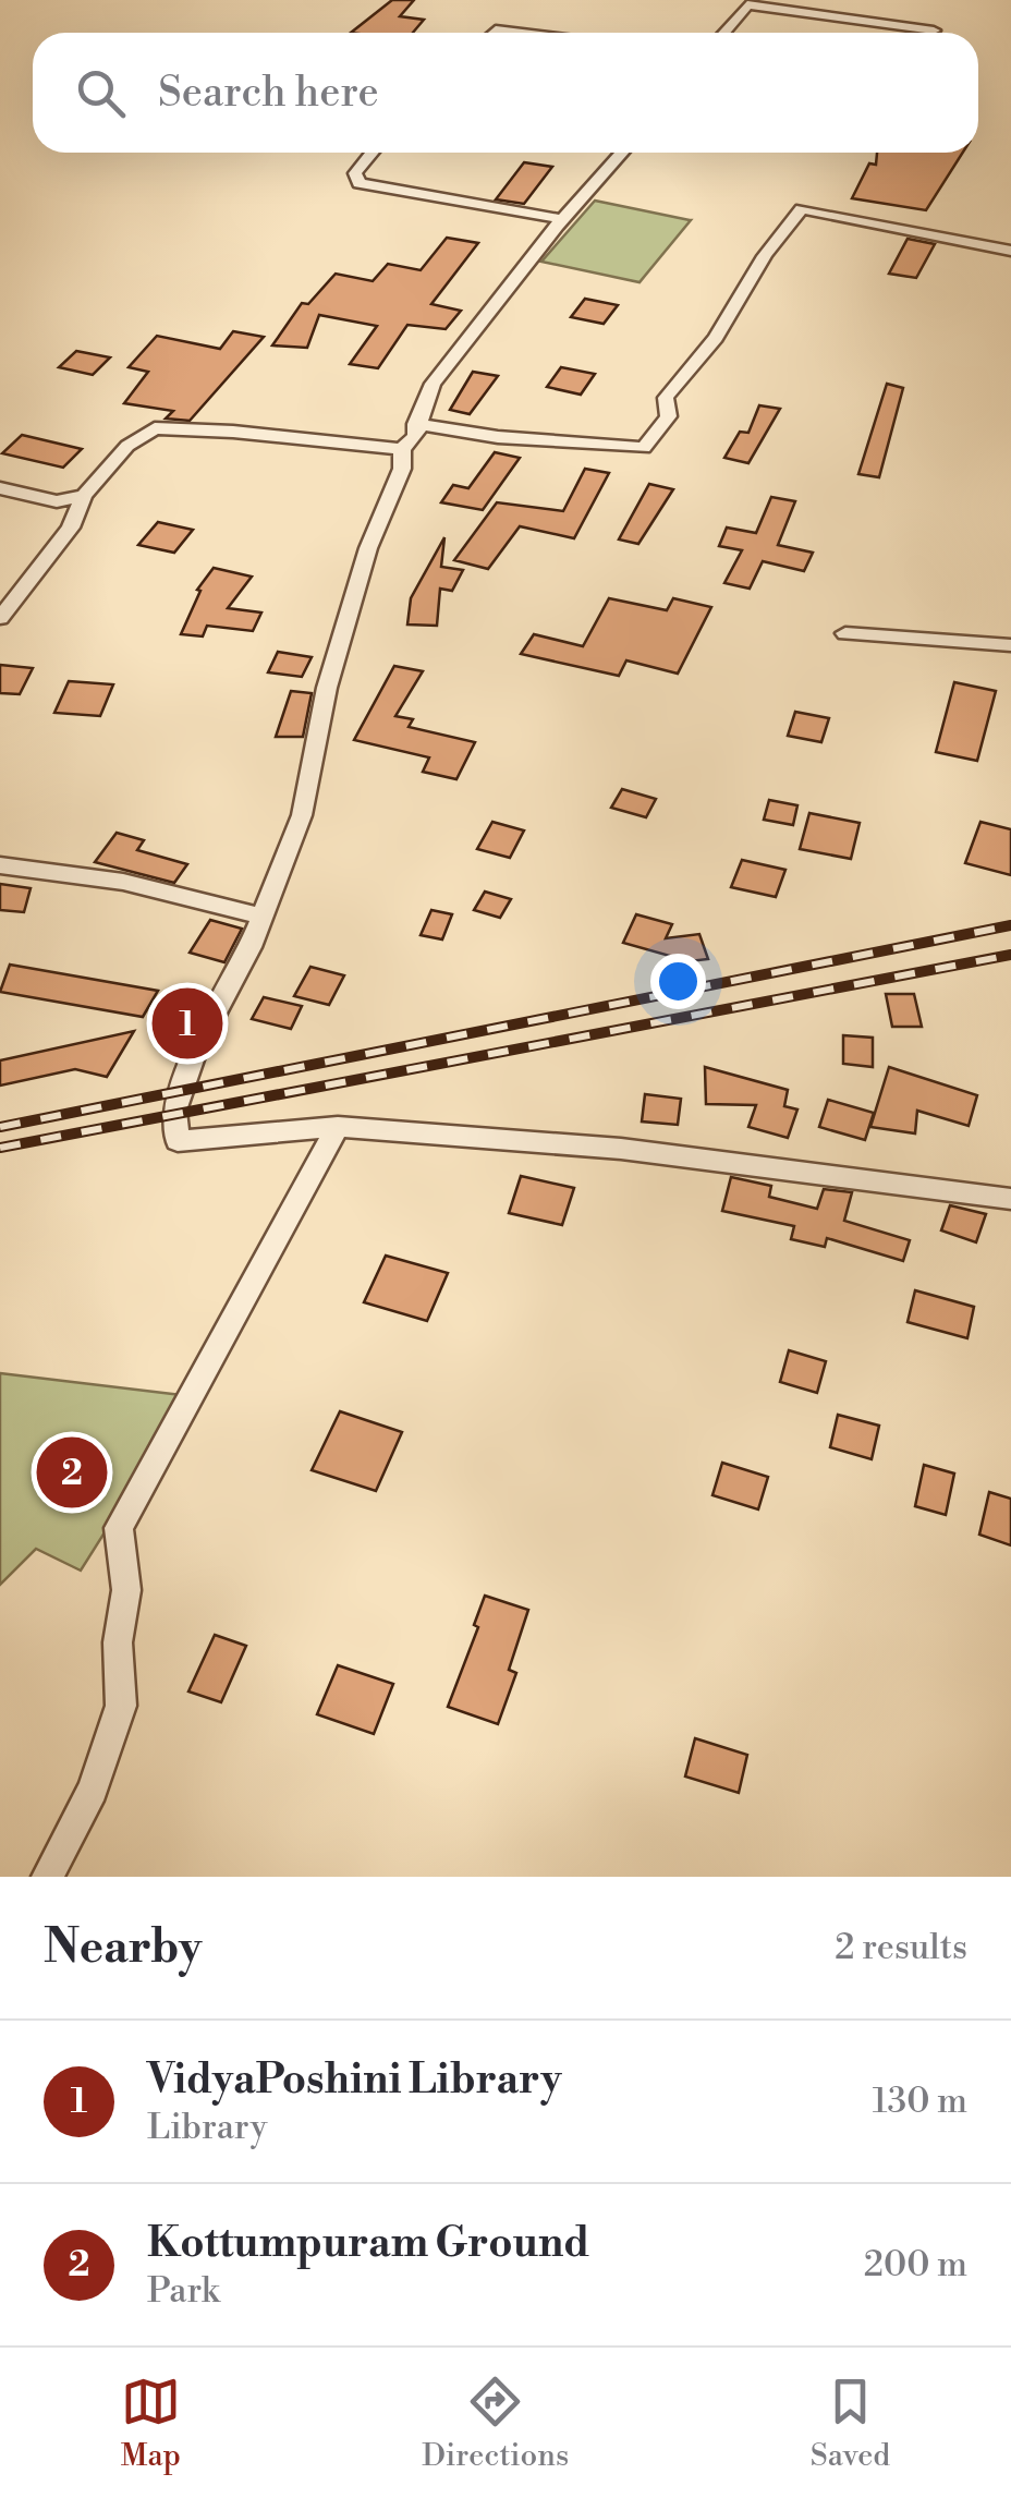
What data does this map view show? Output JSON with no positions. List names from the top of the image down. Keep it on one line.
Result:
{"page":{"search":"Search here","pins":["1","2"],"heading":["Nearby","2 results"],"list":[{"mark":"1","name":"VidyaPoshini Library","note":"Library","value":"130 m"},{"mark":"2","name":"Kottumpuram Ground","note":"Park","value":"200 m"}],"nav":["Map","Directions","Saved"]}}
